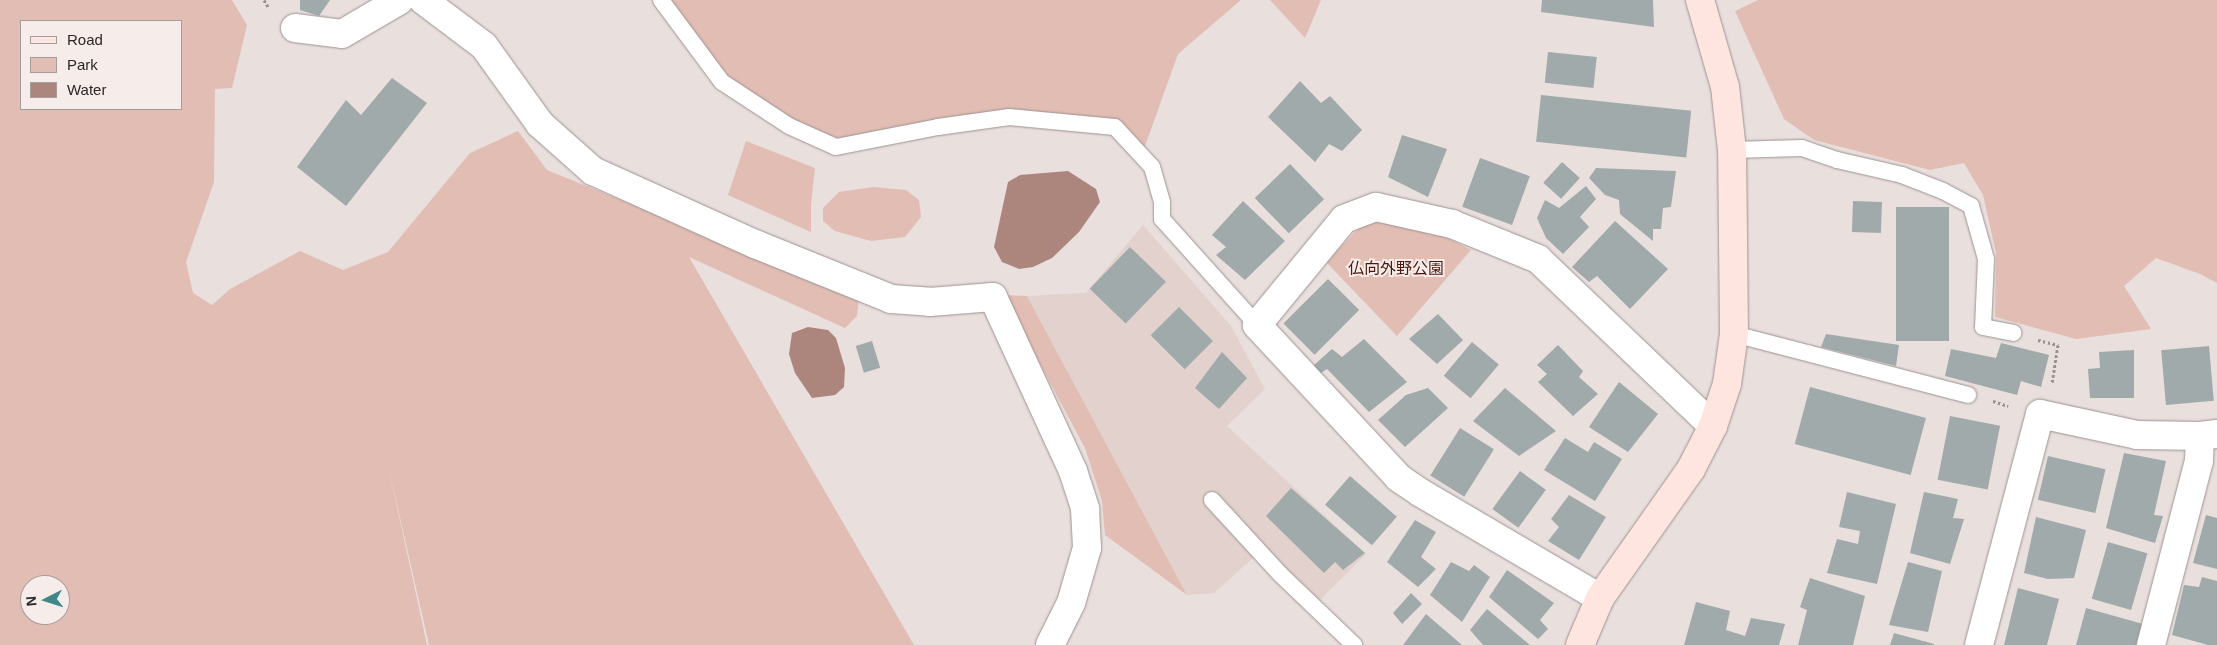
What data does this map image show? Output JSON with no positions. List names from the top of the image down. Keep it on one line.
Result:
{"parks":["仏向外野公園"],"legend":["Road","Park","Water"],"north":"left"}
